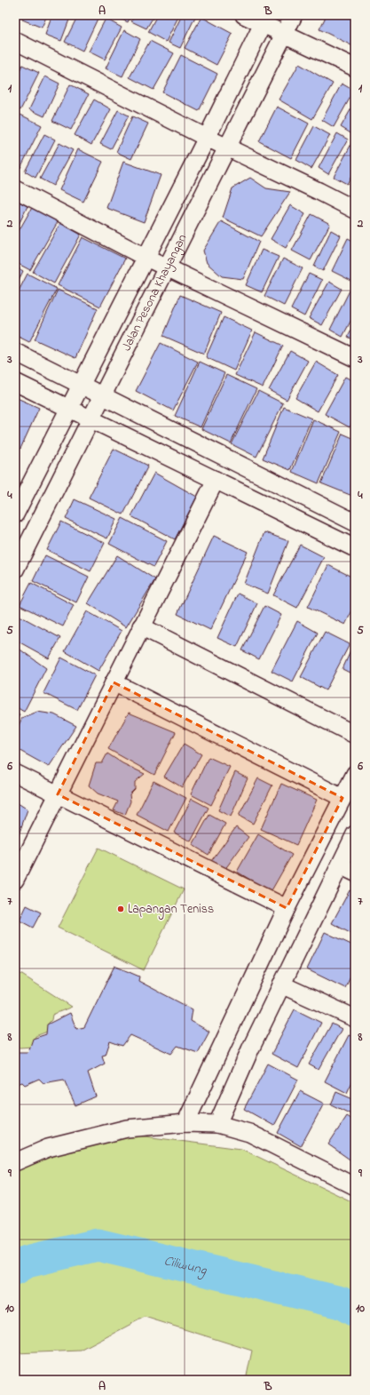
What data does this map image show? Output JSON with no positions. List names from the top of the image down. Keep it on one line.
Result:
{"streets":{"street":["Jalan Pesona Khayangan"]},"water":["Ciliwung"],"places":["Lapangan Teniss"],"grid":{"columns":["A","B"],"rows":["1","2","3","4","5","6","7","8","9","10"]}}
